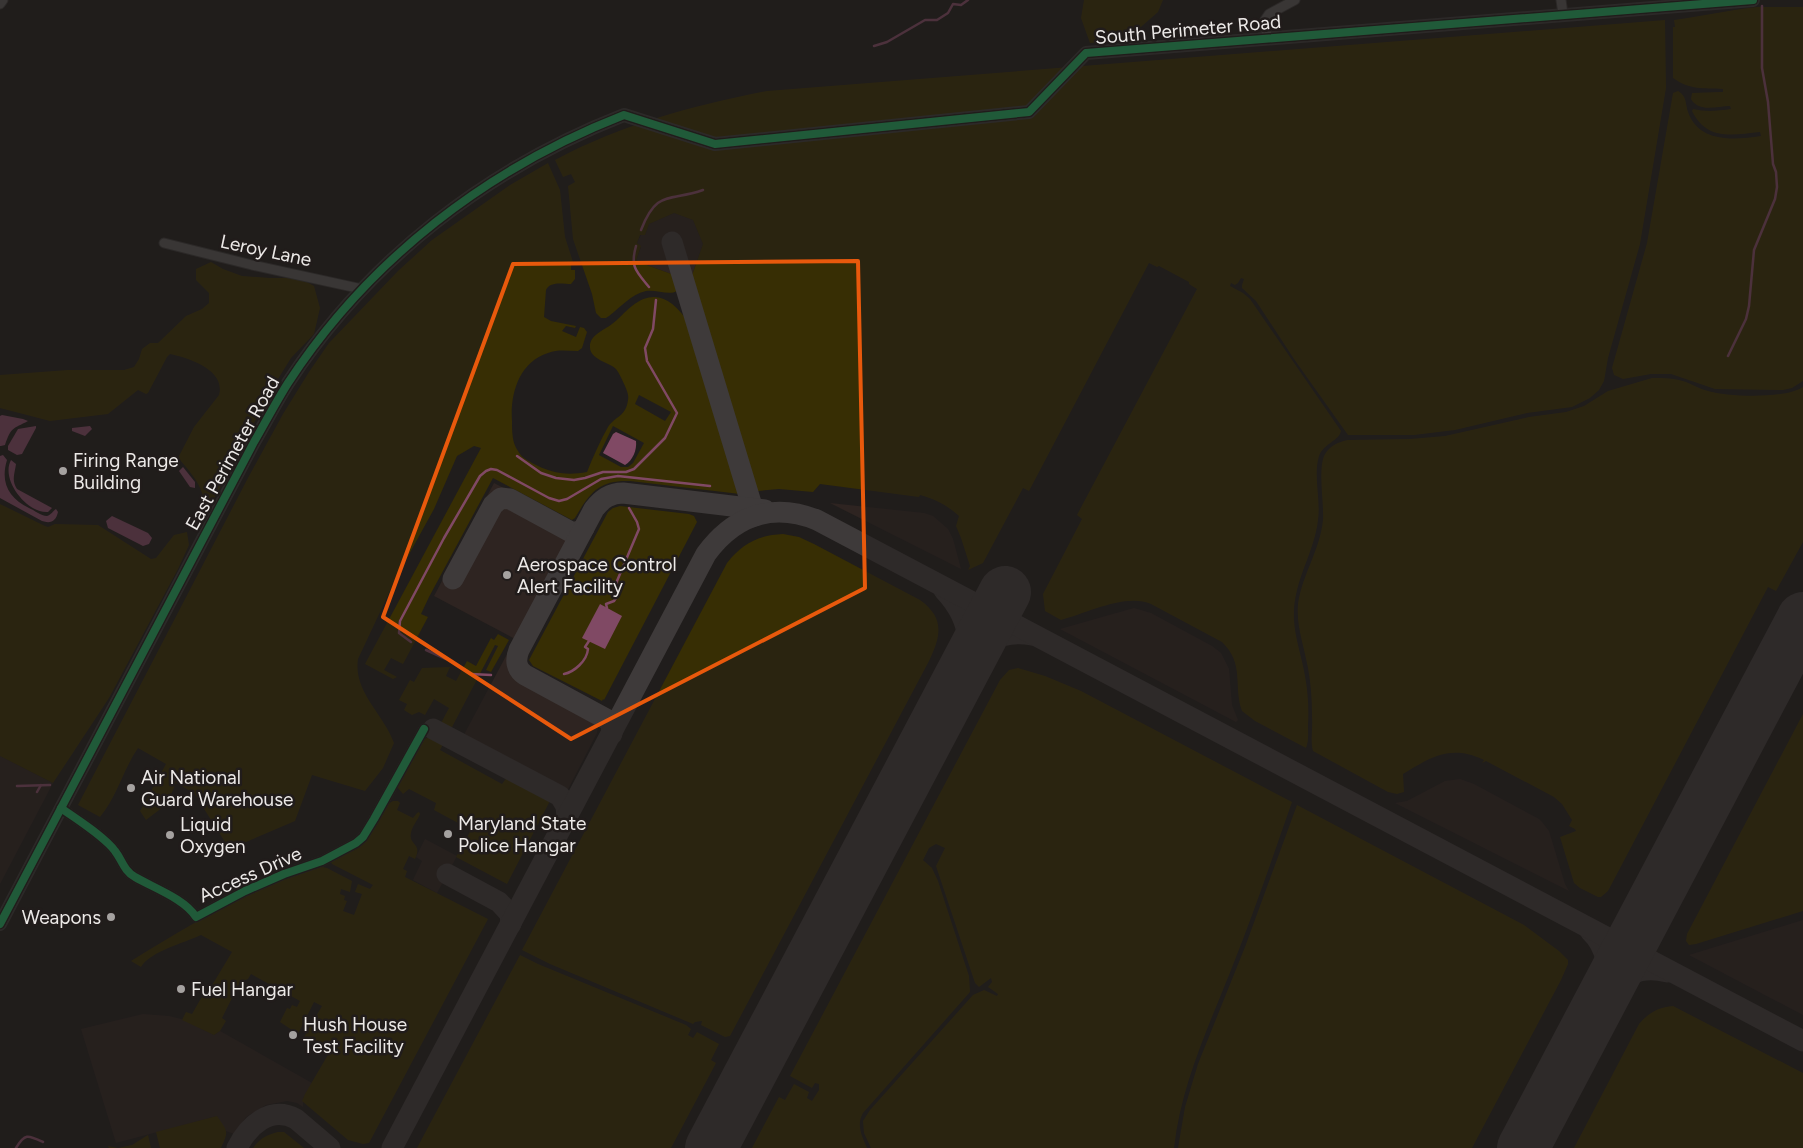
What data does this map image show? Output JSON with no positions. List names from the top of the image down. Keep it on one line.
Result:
{"streets":{"street":["South Perimeter Road","Leroy Lane","East Perimeter Road","Access Drive"]},"crossings":[["South Perimeter Road","East Perimeter Road"],["Leroy Lane","East Perimeter Road"],["East Perimeter Road","Access Drive"]],"places":["Firing Range Building","Aerospace Control Alert Facility","Air National Guard Warehouse","Maryland State Police Hangar","Liquid Oxygen","Weapons","Fuel Hangar","Hush House Test Facility"]}
